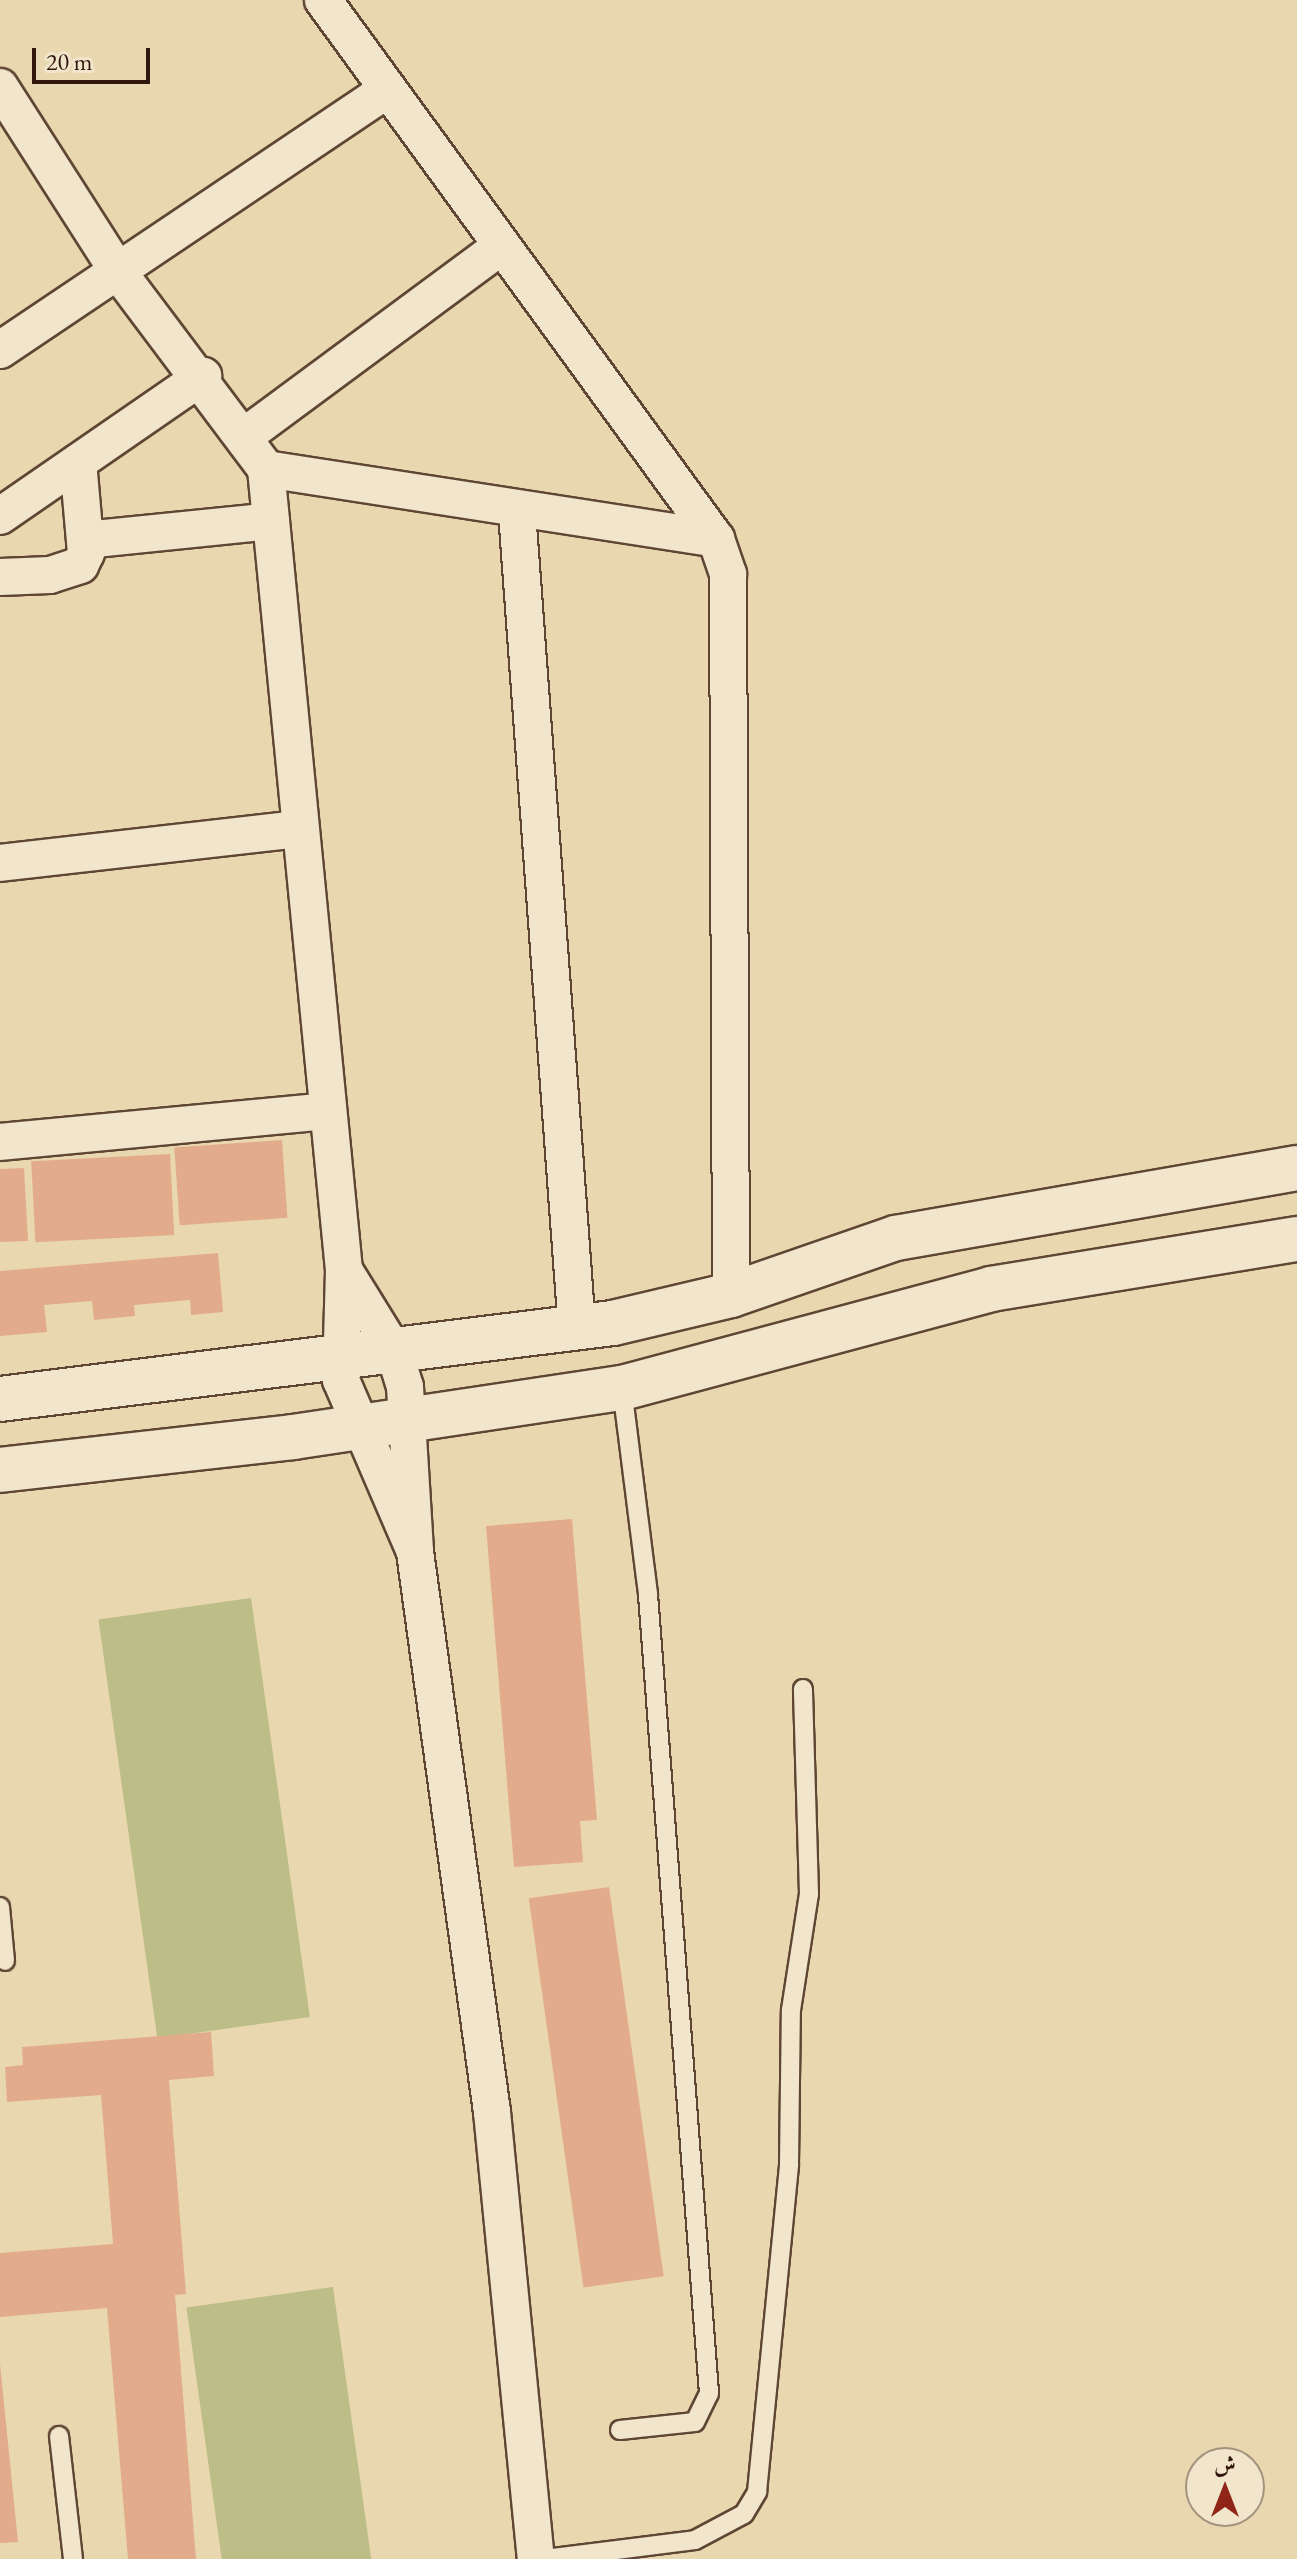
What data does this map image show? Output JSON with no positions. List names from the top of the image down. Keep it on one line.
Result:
{"scale_bar":"20 m","north":"top"}
